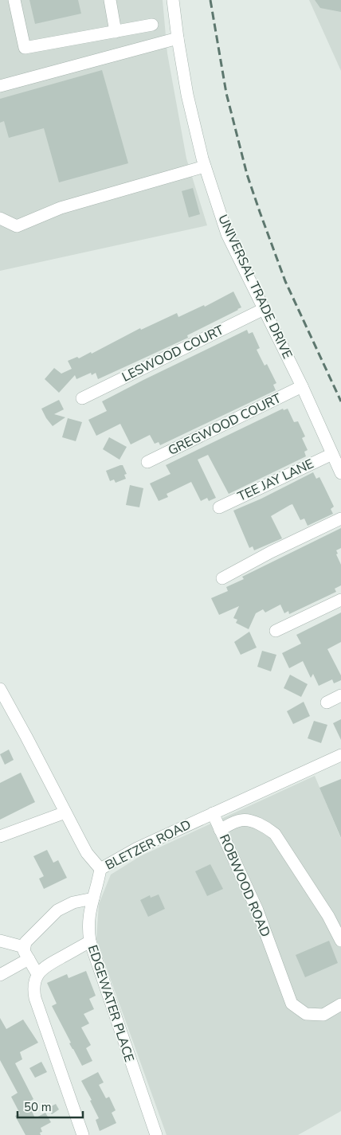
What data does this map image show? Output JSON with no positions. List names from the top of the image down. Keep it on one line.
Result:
{"streets":{"street":["UNIVERSAL TRADE DRIVE","LESWOOD COURT","GREGWOOD COURT","TEE JAY LANE","BLETZER ROAD","ROBWOOD ROAD","EDGEWATER PLACE"]},"crossings":[["UNIVERSAL TRADE DRIVE","LESWOOD COURT"],["UNIVERSAL TRADE DRIVE","GREGWOOD COURT"],["UNIVERSAL TRADE DRIVE","TEE JAY LANE"],["BLETZER ROAD","ROBWOOD ROAD"],["BLETZER ROAD","EDGEWATER PLACE"]],"scale_bar":"50 m"}
